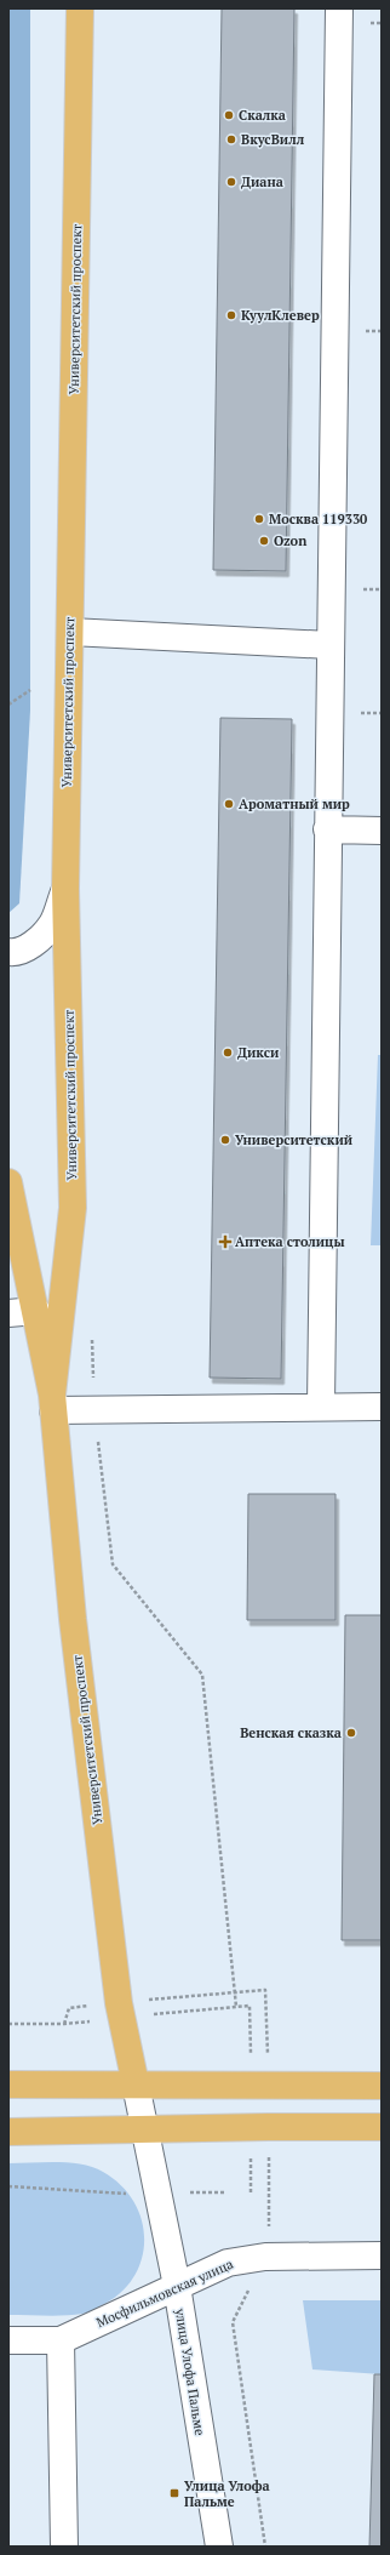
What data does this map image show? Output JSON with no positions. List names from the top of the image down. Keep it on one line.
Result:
{"streets":{"main road":["Университетский проспект"],"street":["Мосфильмовская улица","улица Улофа Пальме"]},"crossings":[["Университетский проспект","улица Улофа Пальме"],["Мосфильмовская улица","улица Улофа Пальме"]],"places":{"other":["Скалка","ВкусВилл","Диана","КуулКлевер","Москва 119330","Ozon","Ароматный мир","Дикси","Университетский","Венская сказка"],"health":["Аптека столицы"],"transit":["Улица Улофа Пальме"]}}
